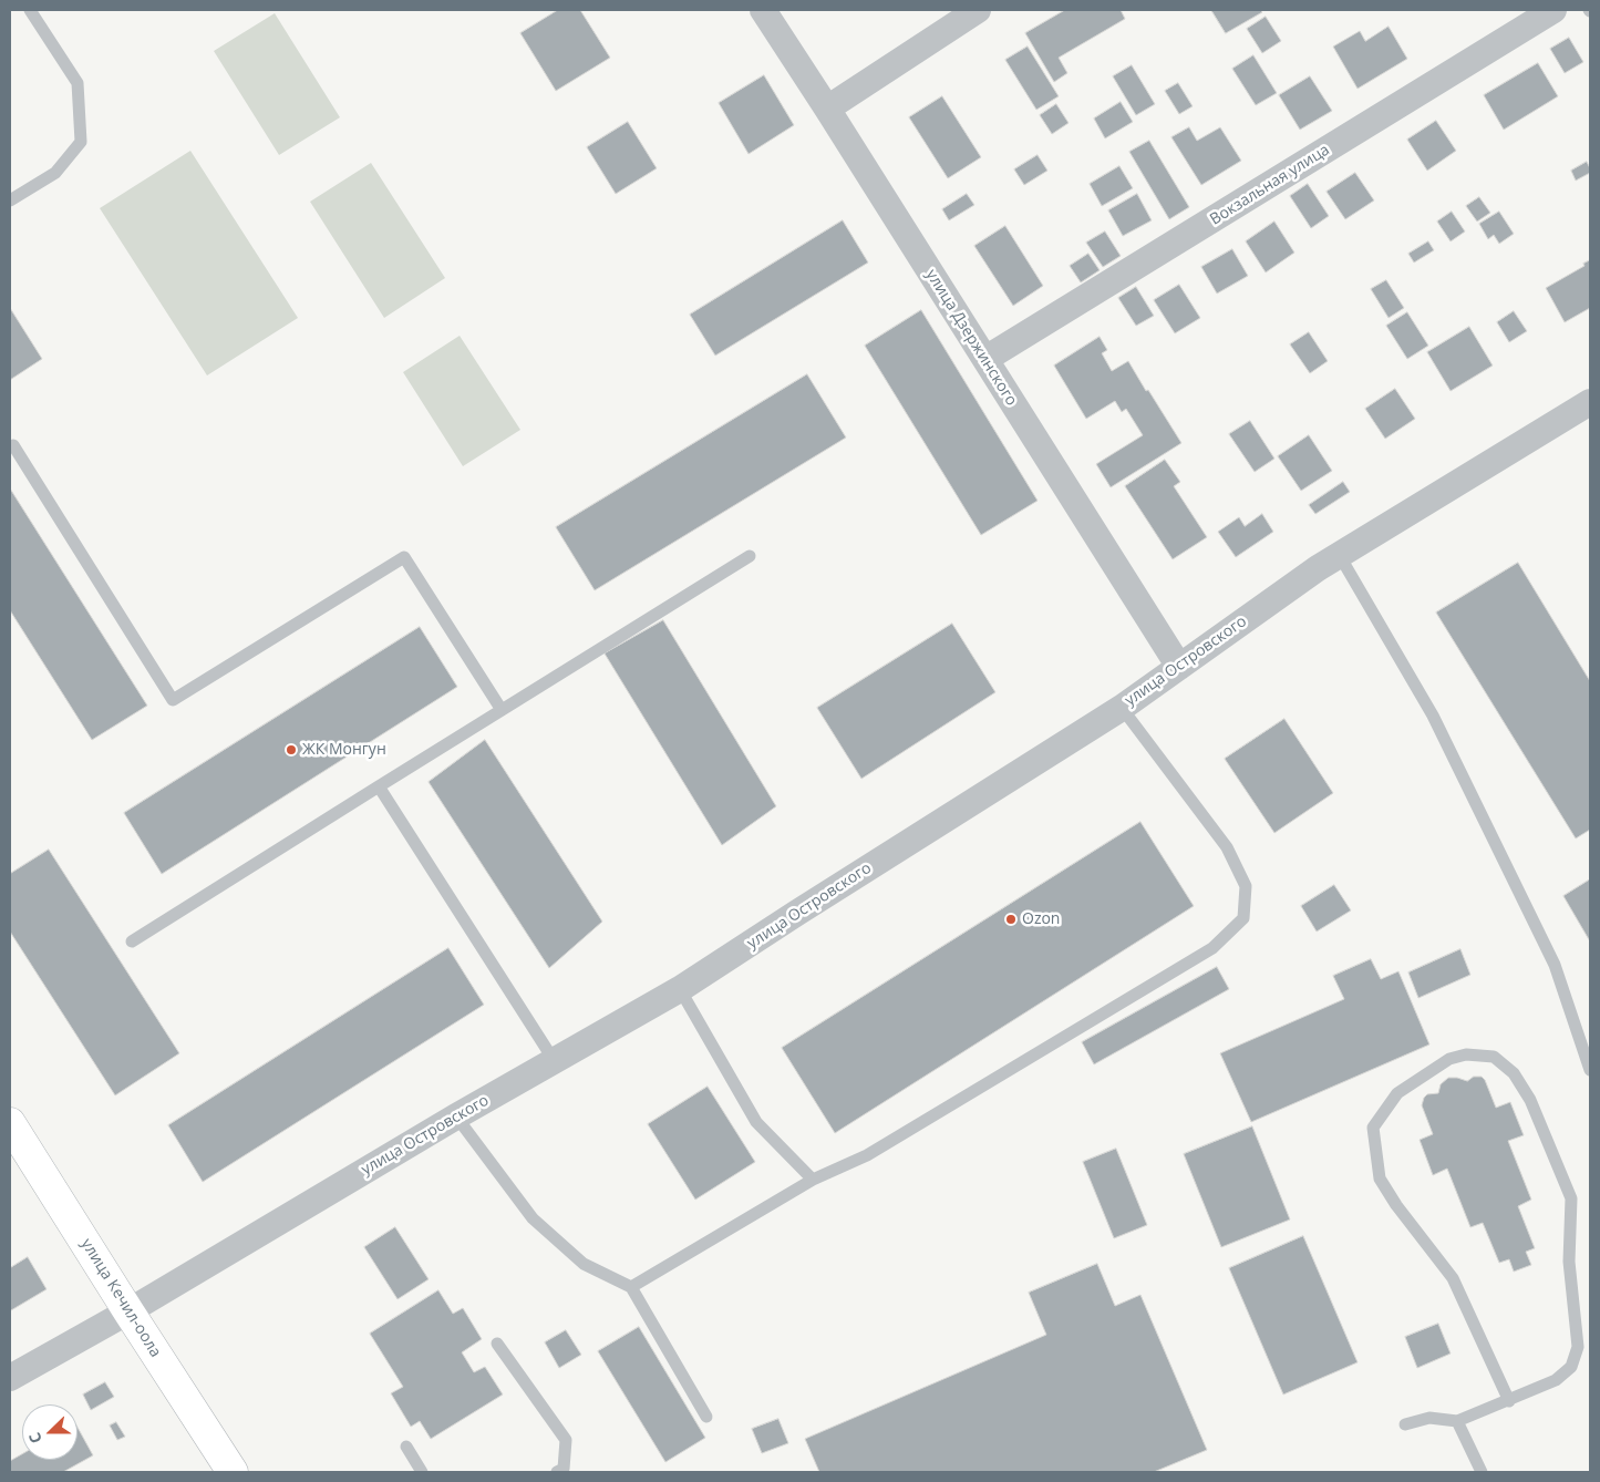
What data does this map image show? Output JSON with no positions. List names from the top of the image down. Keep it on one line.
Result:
{"streets":{"street":["Вокзальная улица","улица Дзержинского","улица Островского","улица Кечил-оола"]},"crossings":[["Вокзальная улица","улица Дзержинского"],["улица Дзержинского","улица Островского"],["улица Островского","улица Кечил-оола"]],"places":["ЖК Монгун","Ozon"],"north":"left"}
